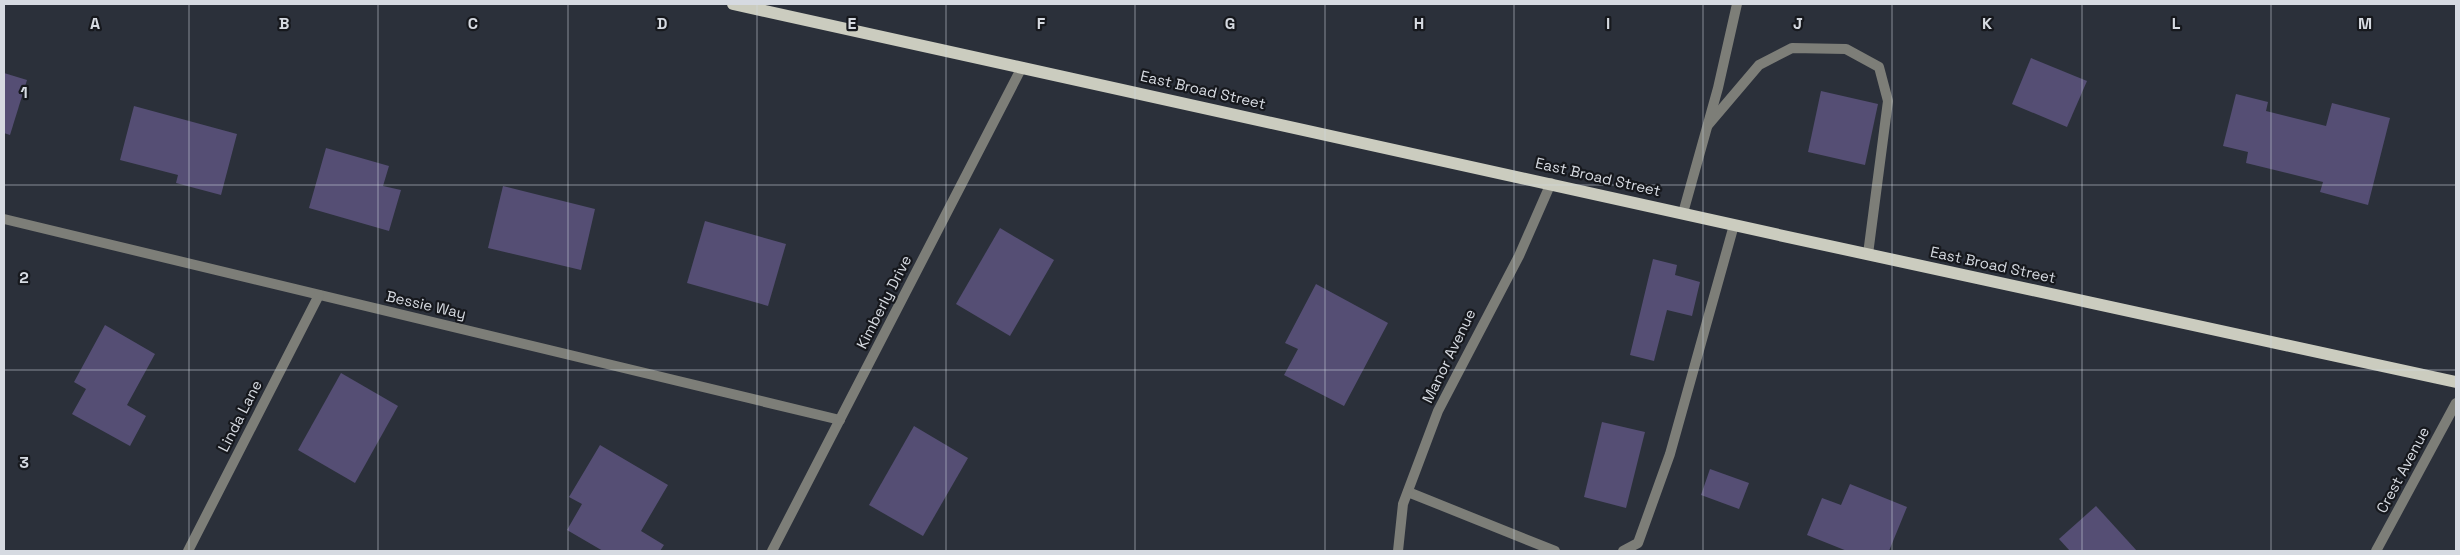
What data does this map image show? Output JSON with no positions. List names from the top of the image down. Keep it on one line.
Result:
{"streets":{"main road":["East Broad Street"],"street":["Kimberly Drive","Bessie Way","Manor Avenue","Linda Lane","Crest Avenue"]},"crossings":[["East Broad Street","Kimberly Drive"],["East Broad Street","Manor Avenue"],["Kimberly Drive","Bessie Way"],["Bessie Way","Linda Lane"]],"grid":{"columns":["A","B","C","D","E","F","G","H","I","J","K","L","M"],"rows":["1","2","3"]}}
